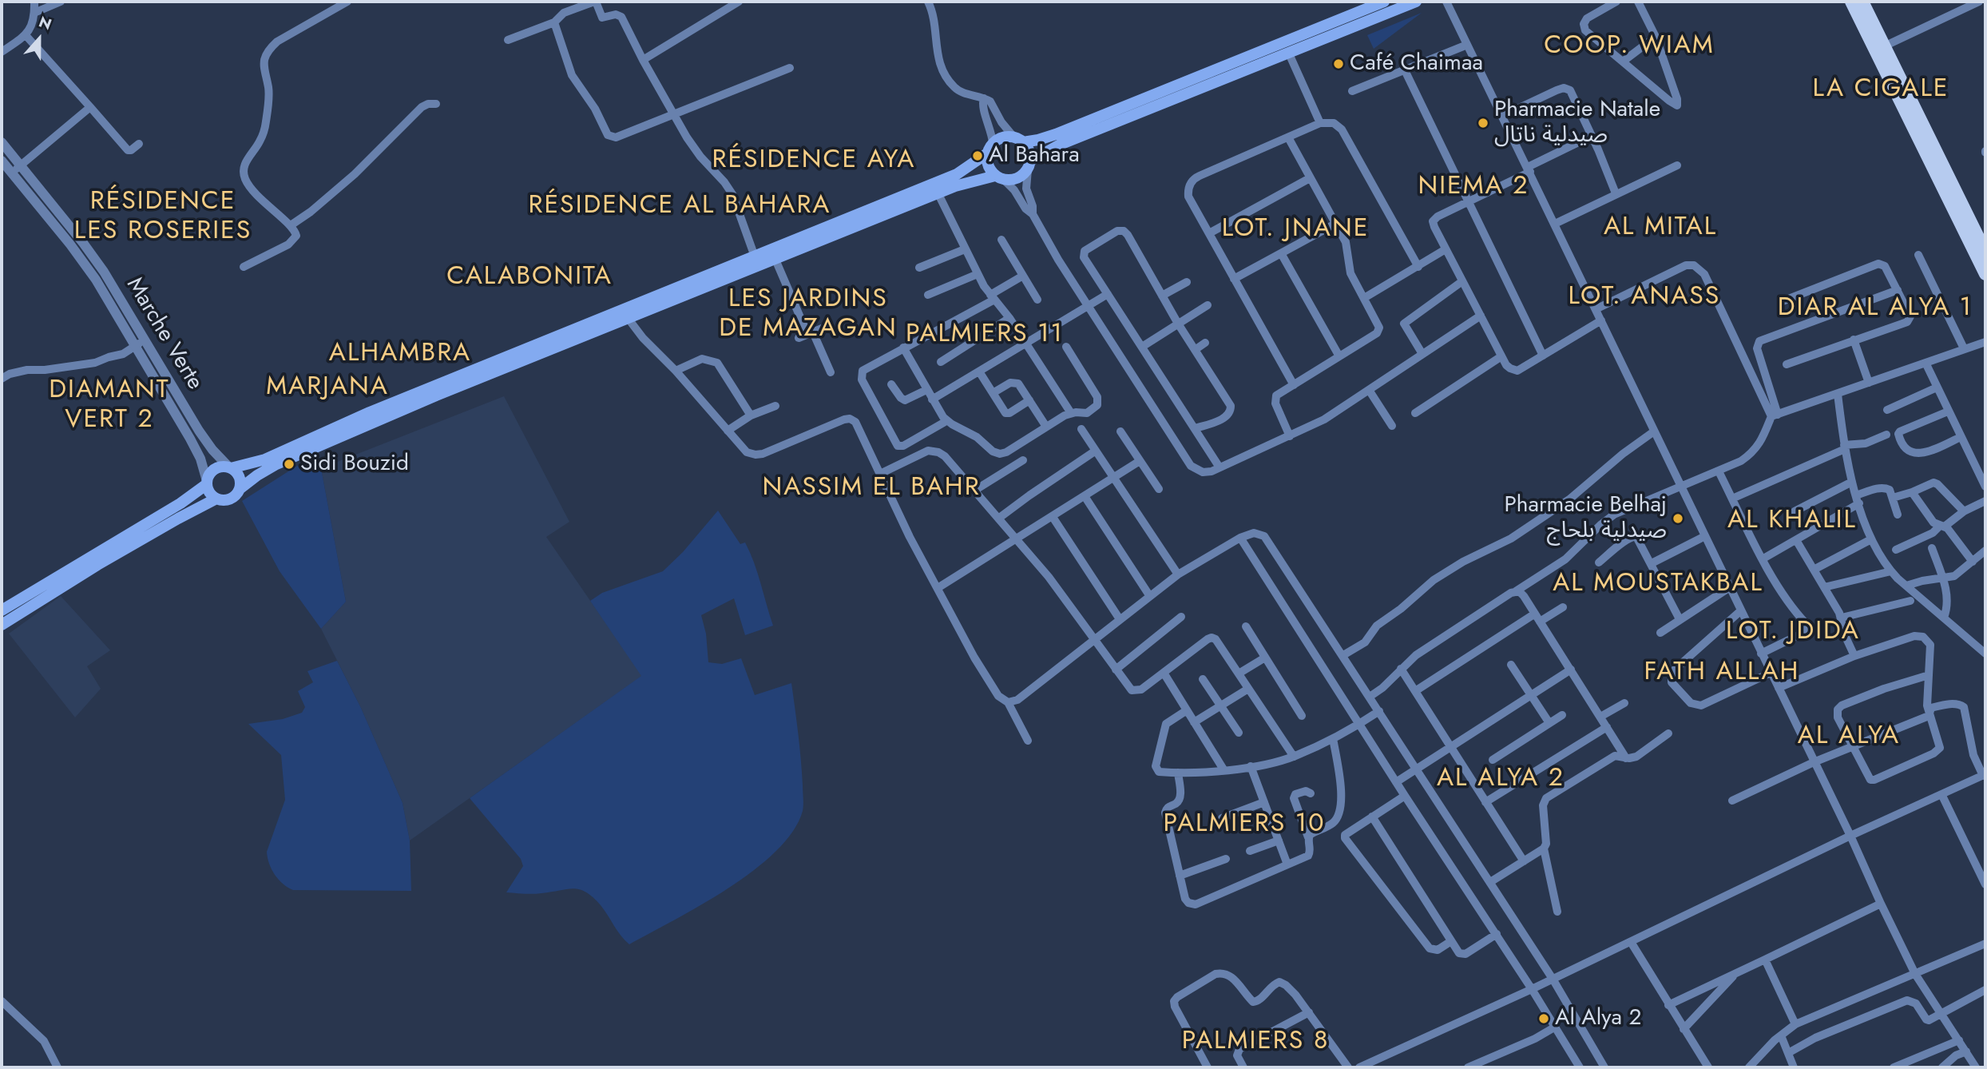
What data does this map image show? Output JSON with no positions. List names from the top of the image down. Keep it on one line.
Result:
{"streets":{"street":["Marche Verte"]},"districts":["COOP. WIAM","LA CIGALE","RÉSIDENCE AYA","NIEMA 2","RÉSIDENCE LES ROSERIES","RÉSIDENCE AL BAHARA","AL MITAL","LOT. JNANE","CALABONITA","LOT. ANASS","LES JARDINS DE MAZAGAN","DIAR AL ALYA 1","PALMIERS 11","ALHAMBRA","MARJANA","DIAMANT VERT 2","NASSIM EL BAHR","AL KHALIL","AL MOUSTAKBAL","LOT. JDIDA","FATH ALLAH","AL ALYA","AL ALYA 2","PALMIERS 10","PALMIERS 8"],"places":["Café Chaimaa","Pharmacie Natale صيدلية ناتال","Al Bahara","Sidi Bouzid","Pharmacie Belhaj صيدلية بلحاج","Al Alya 2"],"north":"top"}
